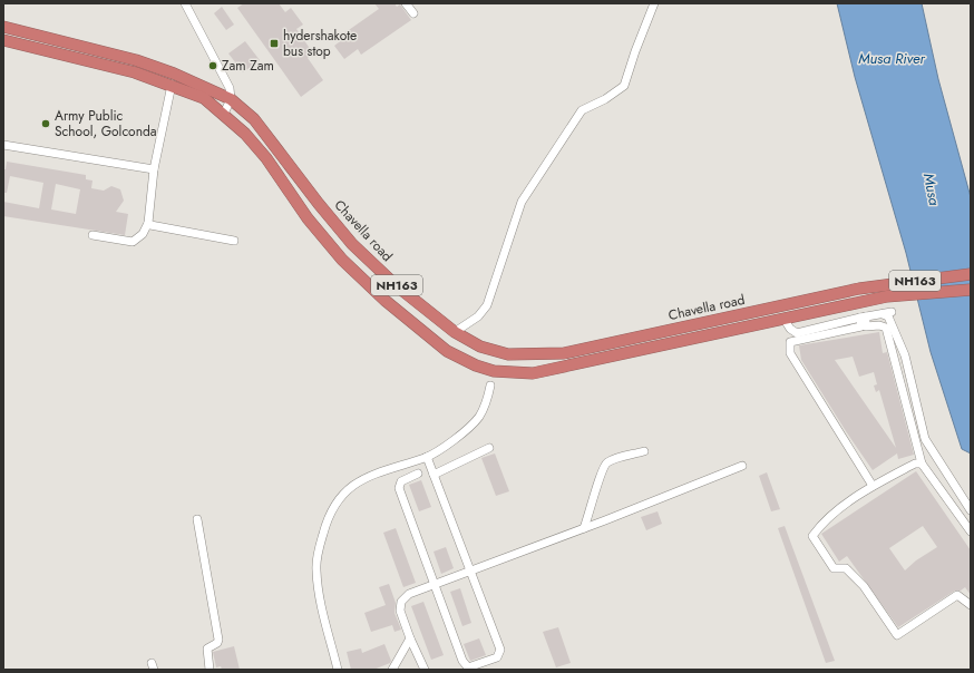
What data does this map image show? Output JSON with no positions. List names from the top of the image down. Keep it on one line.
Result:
{"streets":{"highway":["Chavella road","NH163"]},"water":["Musa River","Musa"],"places":{"transit":["hydershakote bus stop"],"other":["Zam Zam","Army Public School, Golconda"]}}
